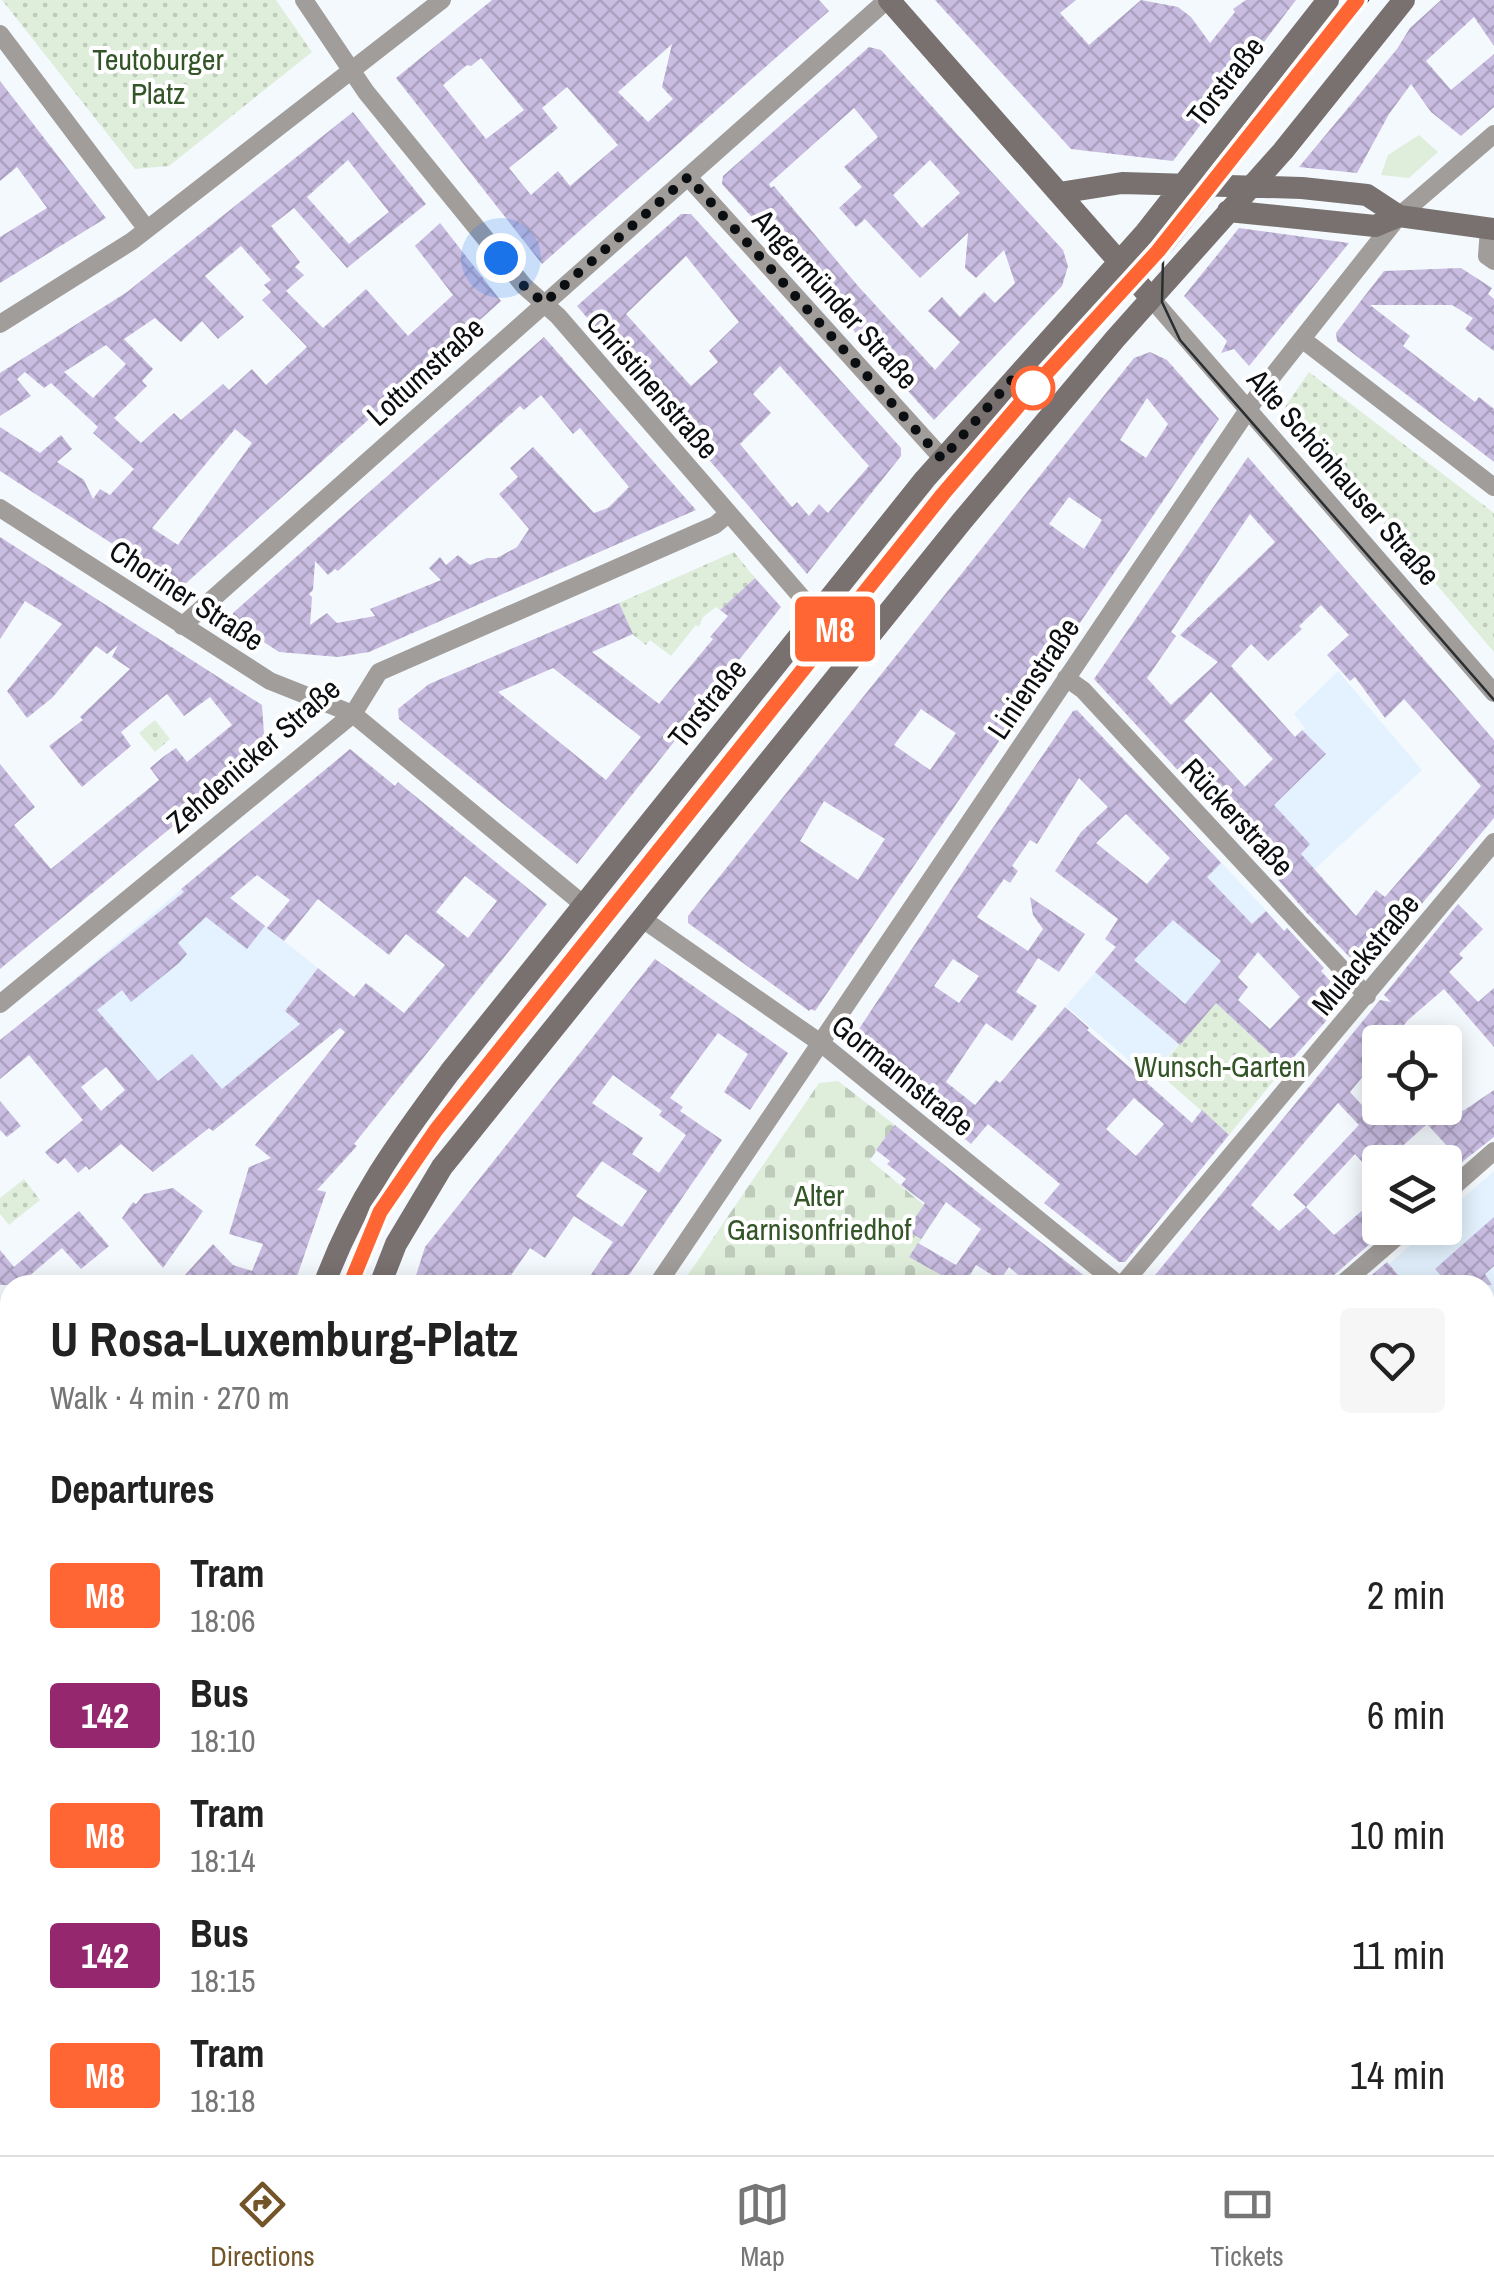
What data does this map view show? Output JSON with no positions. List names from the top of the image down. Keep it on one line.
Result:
{"streets":{"main road":["Torstraße"],"street":["Angermünder Straße","Lottumstraße","Christinenstraße","Alte Schönhauser Straße","Choriner Straße","Linienstraße","Zehdenicker Straße","Rückerstraße","Mulackstraße","Gormannstraße"]},"crossings":[["Torstraße","Angermünder Straße"],["Torstraße","Christinenstraße"],["Angermünder Straße","Lottumstraße"],["Lottumstraße","Christinenstraße"],["Lottumstraße","Choriner Straße"],["Christinenstraße","Zehdenicker Straße"],["Alte Schönhauser Straße","Linienstraße"],["Choriner Straße","Zehdenicker Straße"],["Linienstraße","Rückerstraße"],["Linienstraße","Gormannstraße"],["Rückerstraße","Mulackstraße"]],"parks":["Teutoburger Platz","Wunsch-Garten","Alter Garnisonfriedhof"],"lines":["tram line M8"],"page":{"on_map":"M8","heading":[["U Rosa-Luxemburg-Platz","Walk · 4 min · 270 m"],"Departures"],"list":[{"mark":"M8","name":"Tram","note":"18:06","value":"2 min"},{"mark":"142","name":"Bus","note":"18:10","value":"6 min"},{"mark":"M8","name":"Tram","note":"18:14","value":"10 min"},{"mark":"142","name":"Bus","note":"18:15","value":"11 min"},{"mark":"M8","name":"Tram","note":"18:18","value":"14 min"}],"tabs":["Directions","Map","Tickets"]}}
